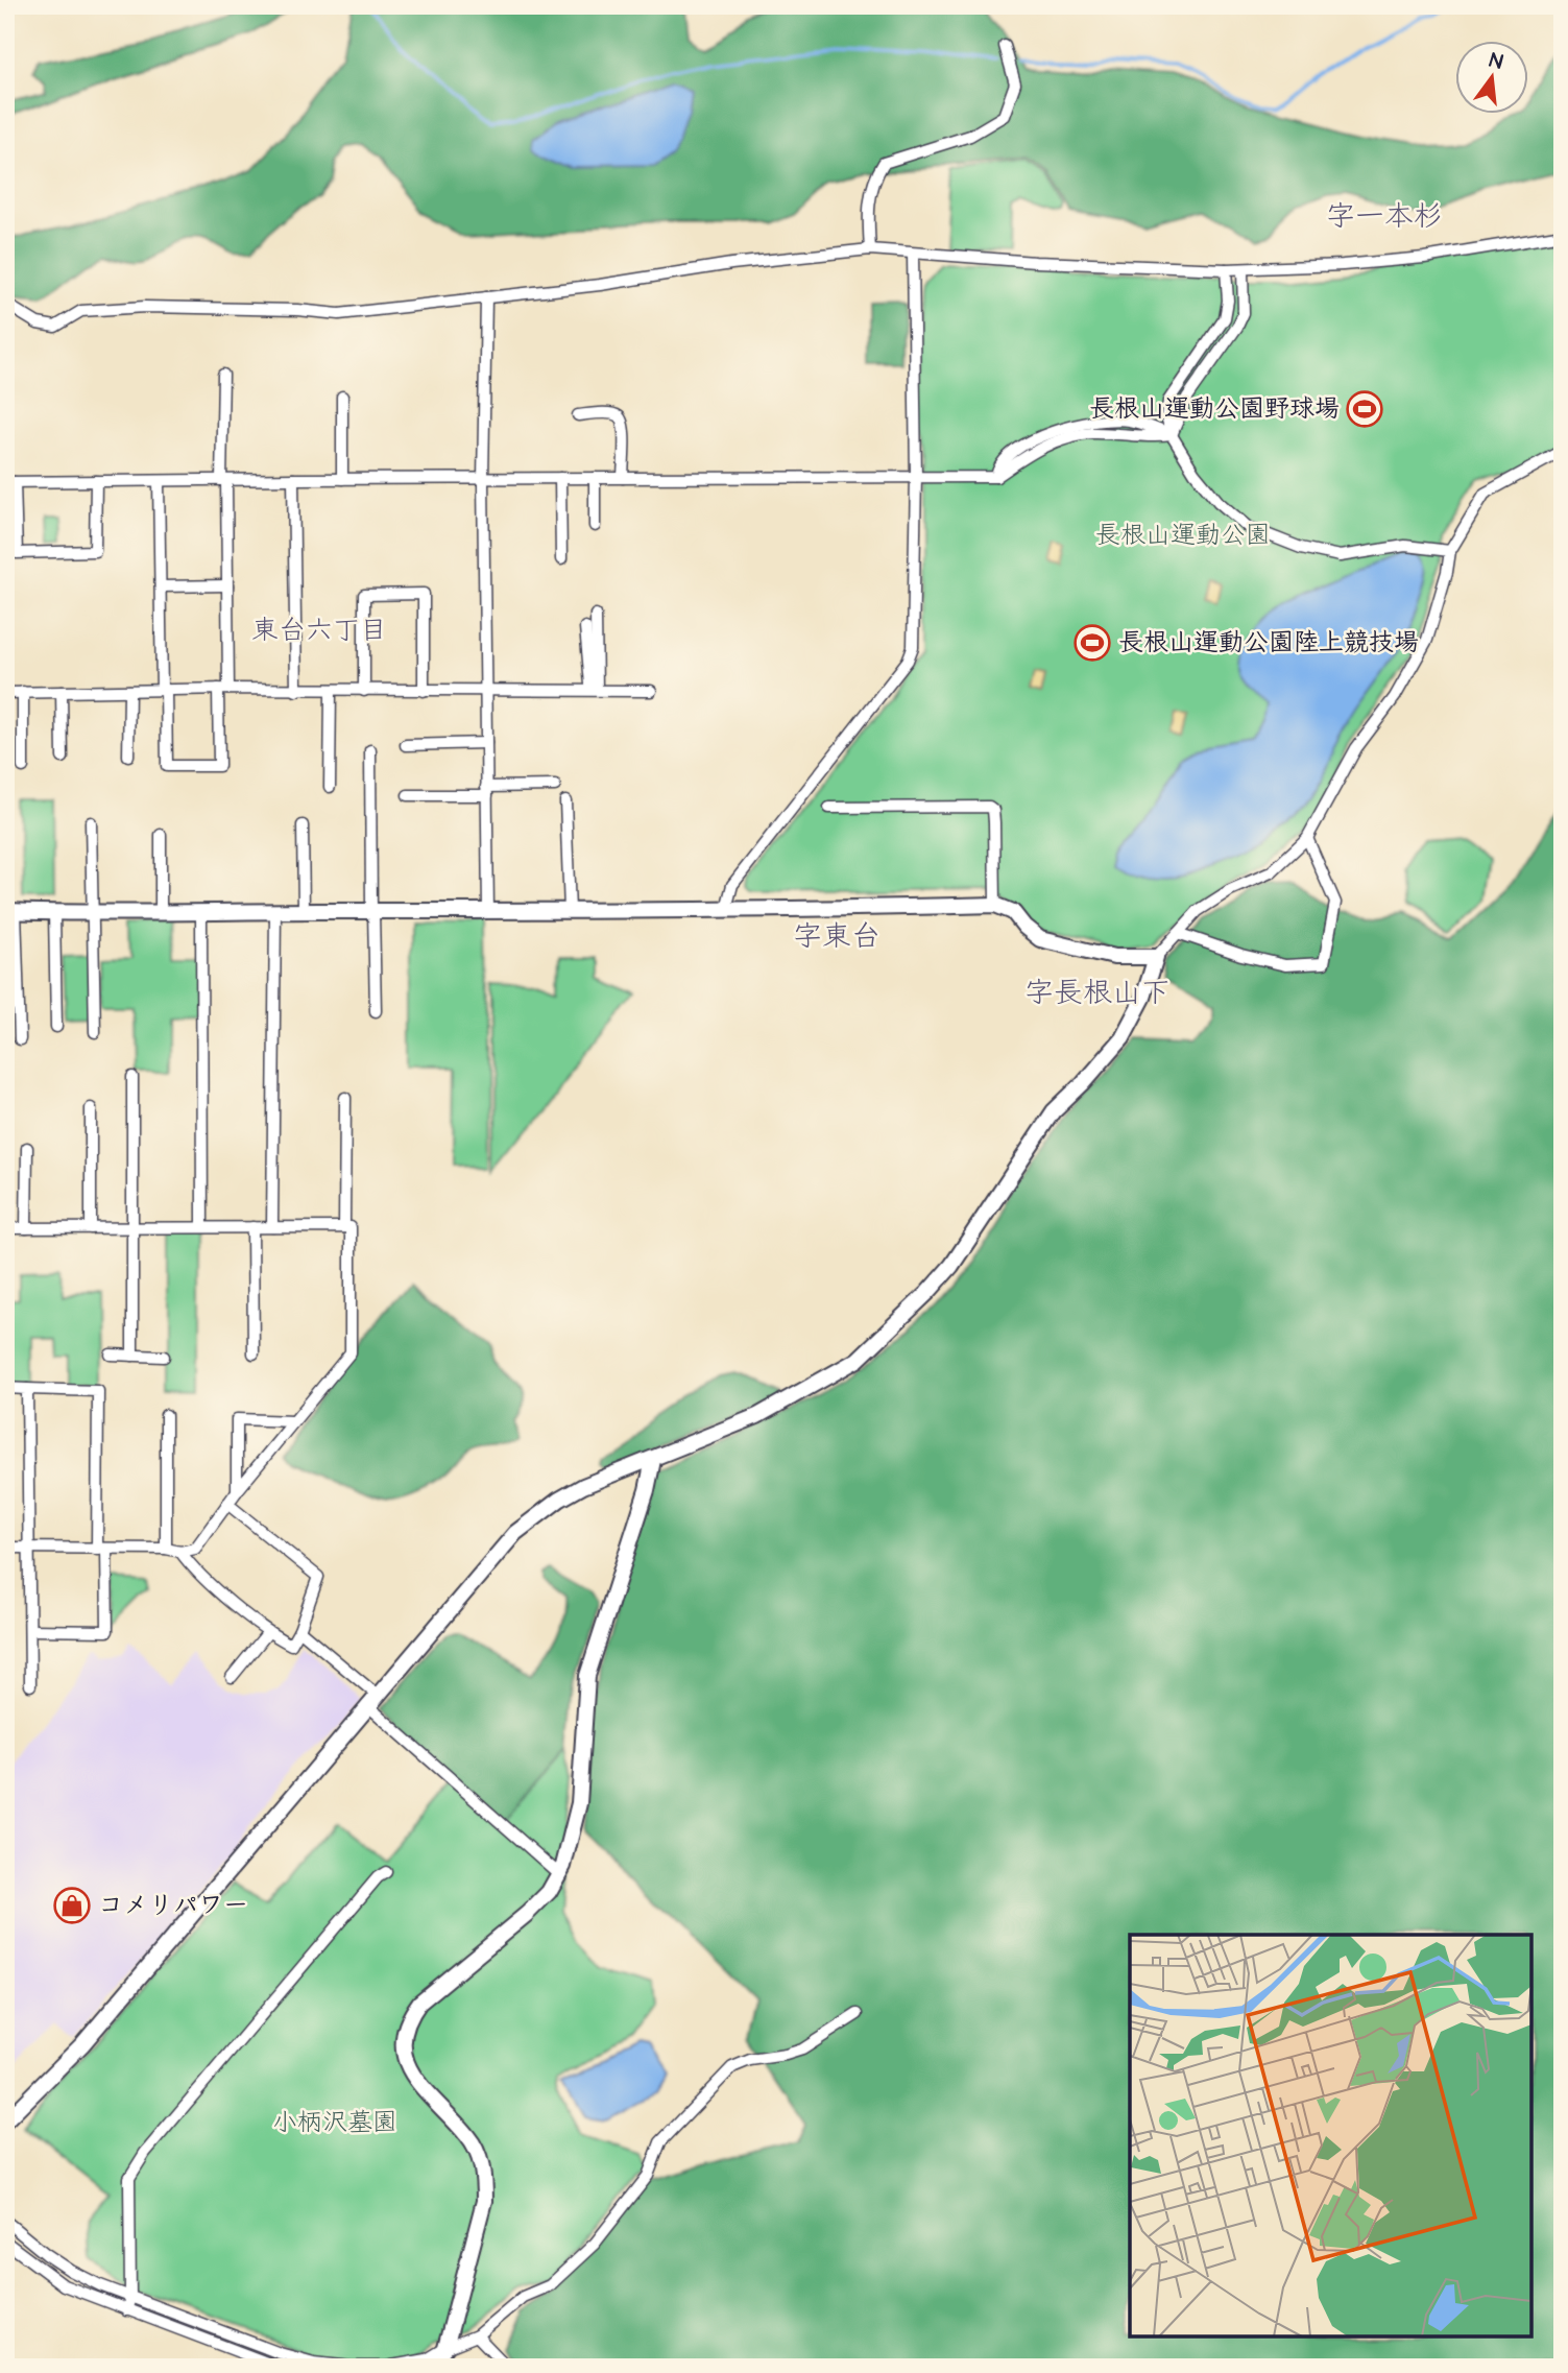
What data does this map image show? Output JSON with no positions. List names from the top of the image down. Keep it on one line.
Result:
{"districts":["字一本杉","東台六丁目","字東台","字長根山下"],"parks":["長根山運動公園","小柄沢墓園"],"places":{"sports":["長根山運動公園野球場","長根山運動公園陸上競技場"],"shop":["コメリパワー"]},"north":"top"}
